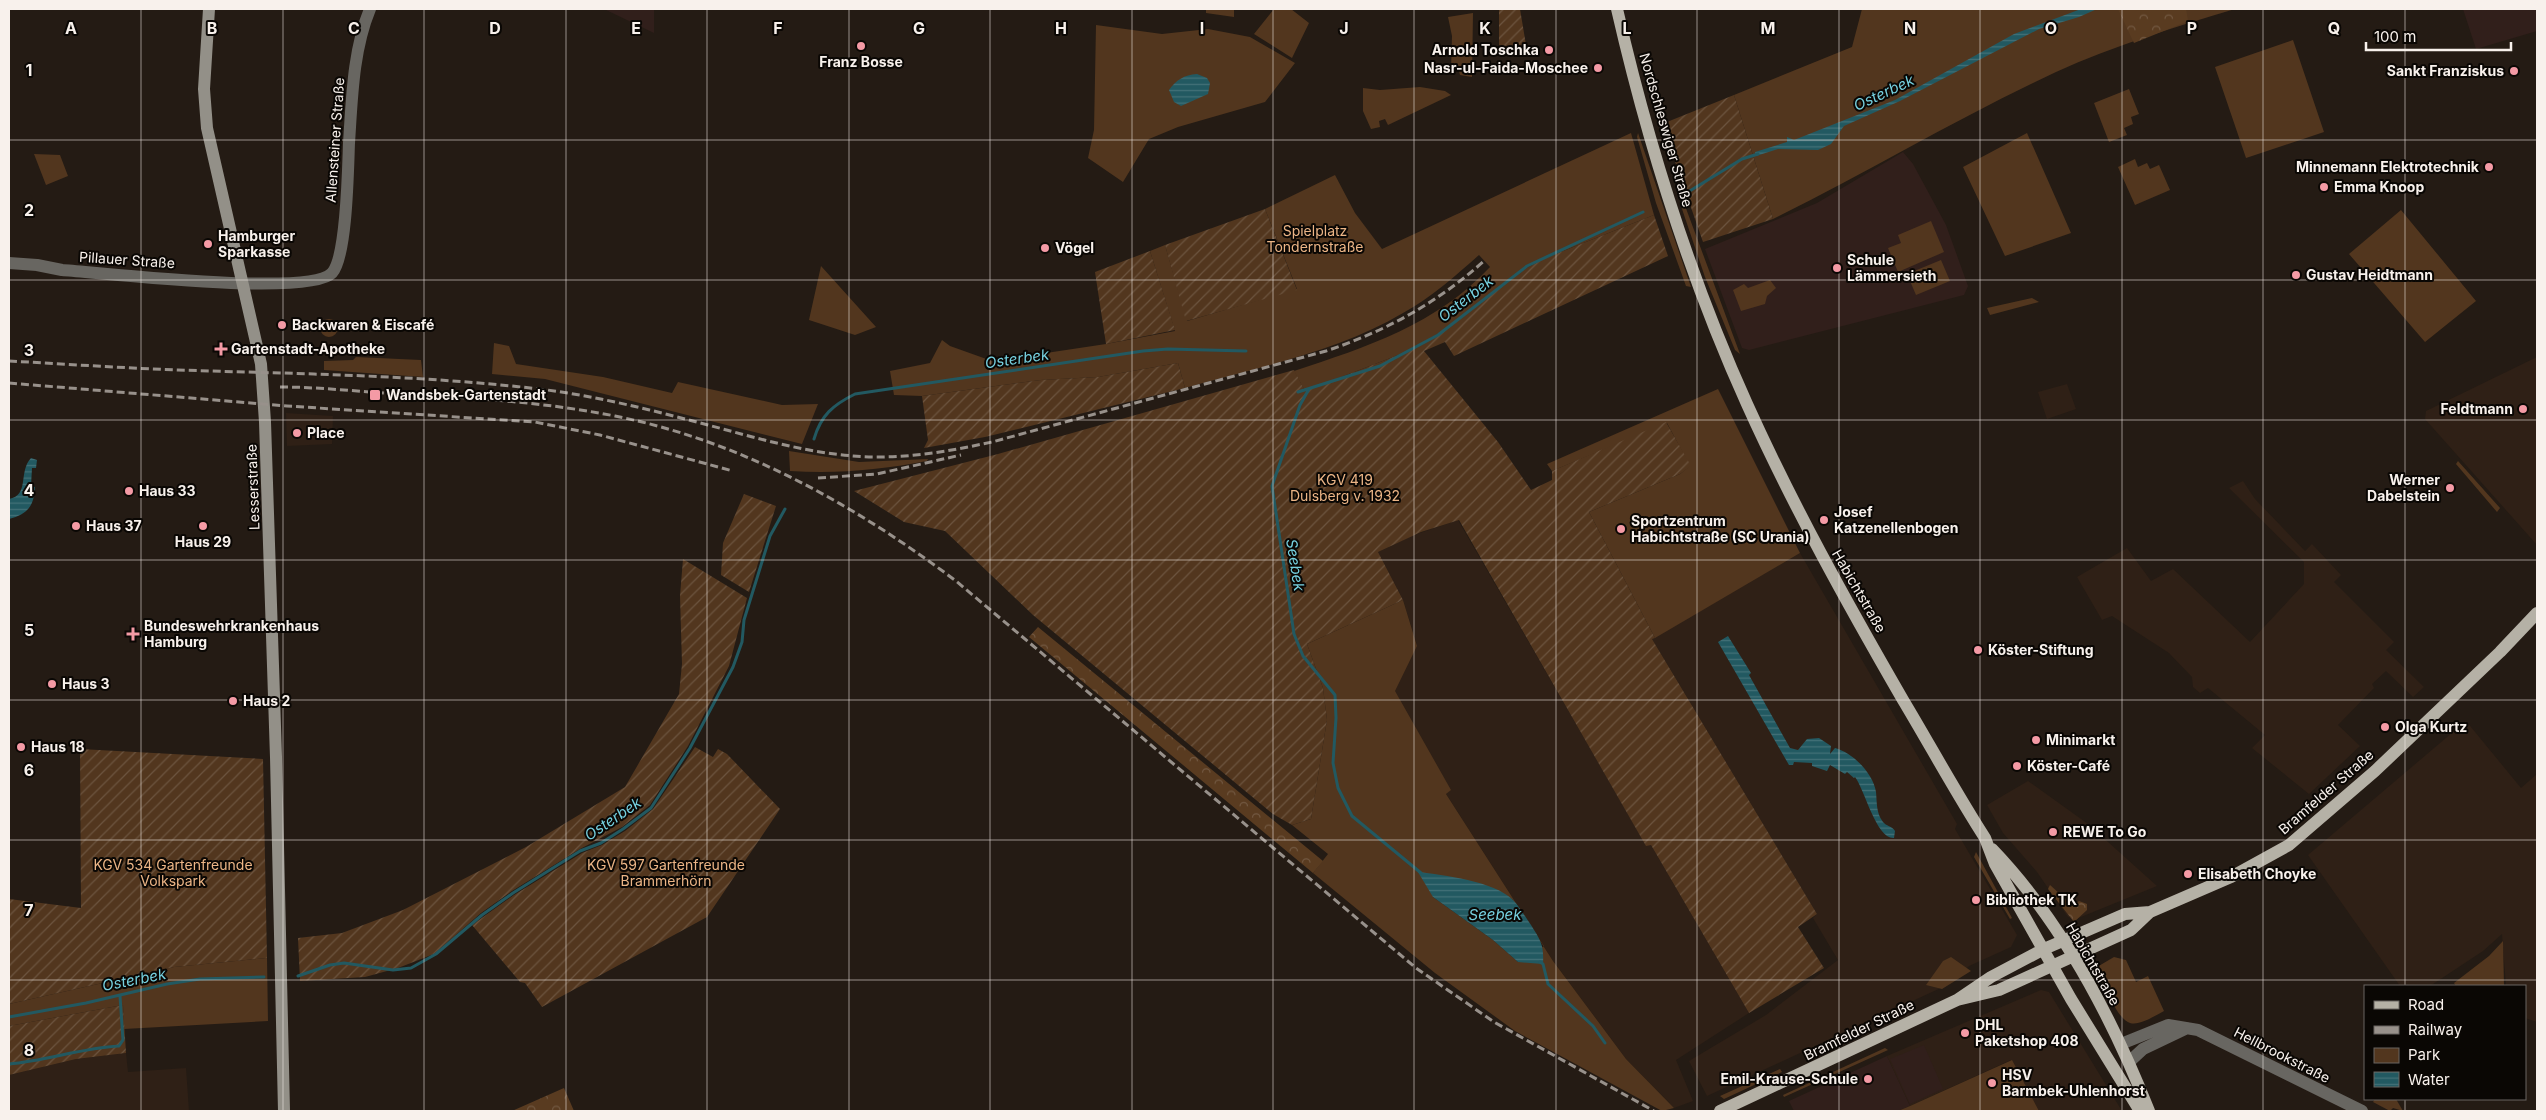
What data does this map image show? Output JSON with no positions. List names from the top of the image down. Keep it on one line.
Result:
{"streets":{"main road":["Nordschleswiger Straße","Lesserstraße","Habichtstraße","Bramfelder Straße"],"street":["Allensteiner Straße","Pillauer Straße","Hellbrookstraße"]},"crossings":[["Nordschleswiger Straße","Habichtstraße"],["Allensteiner Straße","Pillauer Straße"],["Pillauer Straße","Lesserstraße"],["Habichtstraße","Bramfelder Straße"],["Habichtstraße","Hellbrookstraße"]],"water":["Osterbek","Seebek"],"parks":["Spielplatz Tondernstraße","KGV 419 Dulsberg v. 1932","KGV 534 Gartenfreunde Volkspark","KGV 597 Gartenfreunde Brammerhörn"],"places":{"other":["Franz Bosse","Arnold Toschka","Nasr-ul-Faida-Moschee","Sankt Franziskus","Minnemann Elektrotechnik","Emma Knoop","Hamburger Sparkasse","Vögel","Schule Lämmersieth","Gustav Heidtmann","Backwaren & Eiscafé","Feldtmann","Place","Werner Dabelstein","Haus 33","Josef Katzenellenbogen","Haus 37","Haus 29","Sportzentrum Habichtstraße (SC Urania)","Köster-Stiftung","Haus 3","Haus 2","Olga Kurtz","Minimarkt","Haus 18","Köster-Café","REWE To Go","Elisabeth Choyke","Bibliothek TK","DHL Paketshop 408","Emil-Krause-Schule","HSV Barmbek-Uhlenhorst"],"health":["Gartenstadt-Apotheke","Bundeswehrkrankenhaus Hamburg"],"transit":["Wandsbek-Gartenstadt"]},"legend":["Road","Railway","Park","Water"],"scale_bar":"100 m","grid":{"columns":["A","B","C","D","E","F","G","H","I","J","K","L","M","N","O","P","Q"],"rows":["1","2","3","4","5","6","7","8"]}}
